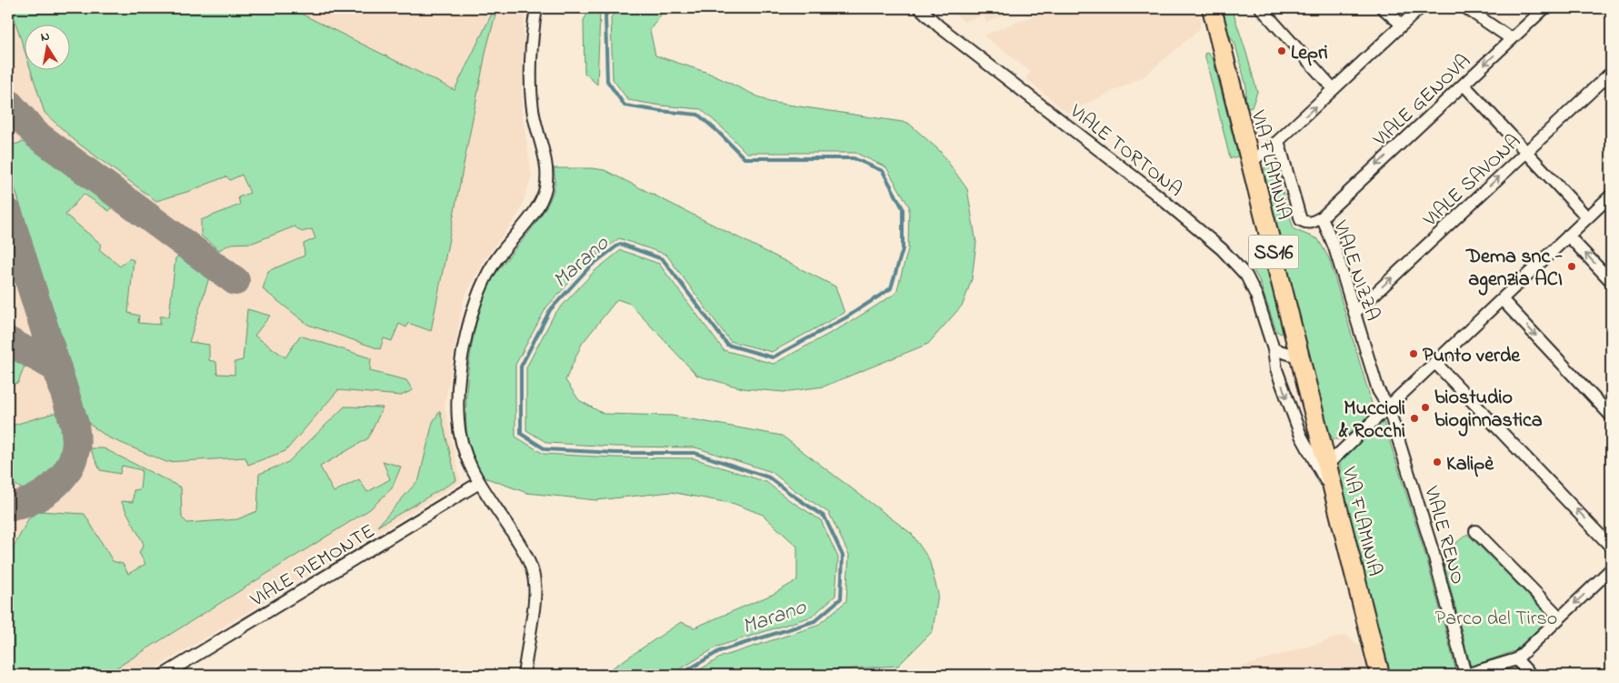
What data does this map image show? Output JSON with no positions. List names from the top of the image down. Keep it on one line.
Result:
{"streets":{"main road":["VIA FLAMINIA","SS16"],"street":["VIALE GENOVA","VIALE TORTONA","VIALE SAVONA","VIALE NIZZA","VIALE RENO","VIALE PIEMONTE"]},"crossings":[["VIALE GENOVA","VIALE NIZZA"],["VIALE TORTONA","VIA FLAMINIA"],["VIALE SAVONA","VIALE NIZZA"],["VIALE NIZZA","VIALE RENO"]],"water":["Marano"],"parks":["Parco del Tirso"],"places":["Lepri","Dema snc - agenzia ACI","Punto verde","biostudio bioginnastica","Muccioli & Rocchi","Kalipè"],"north":"top"}
